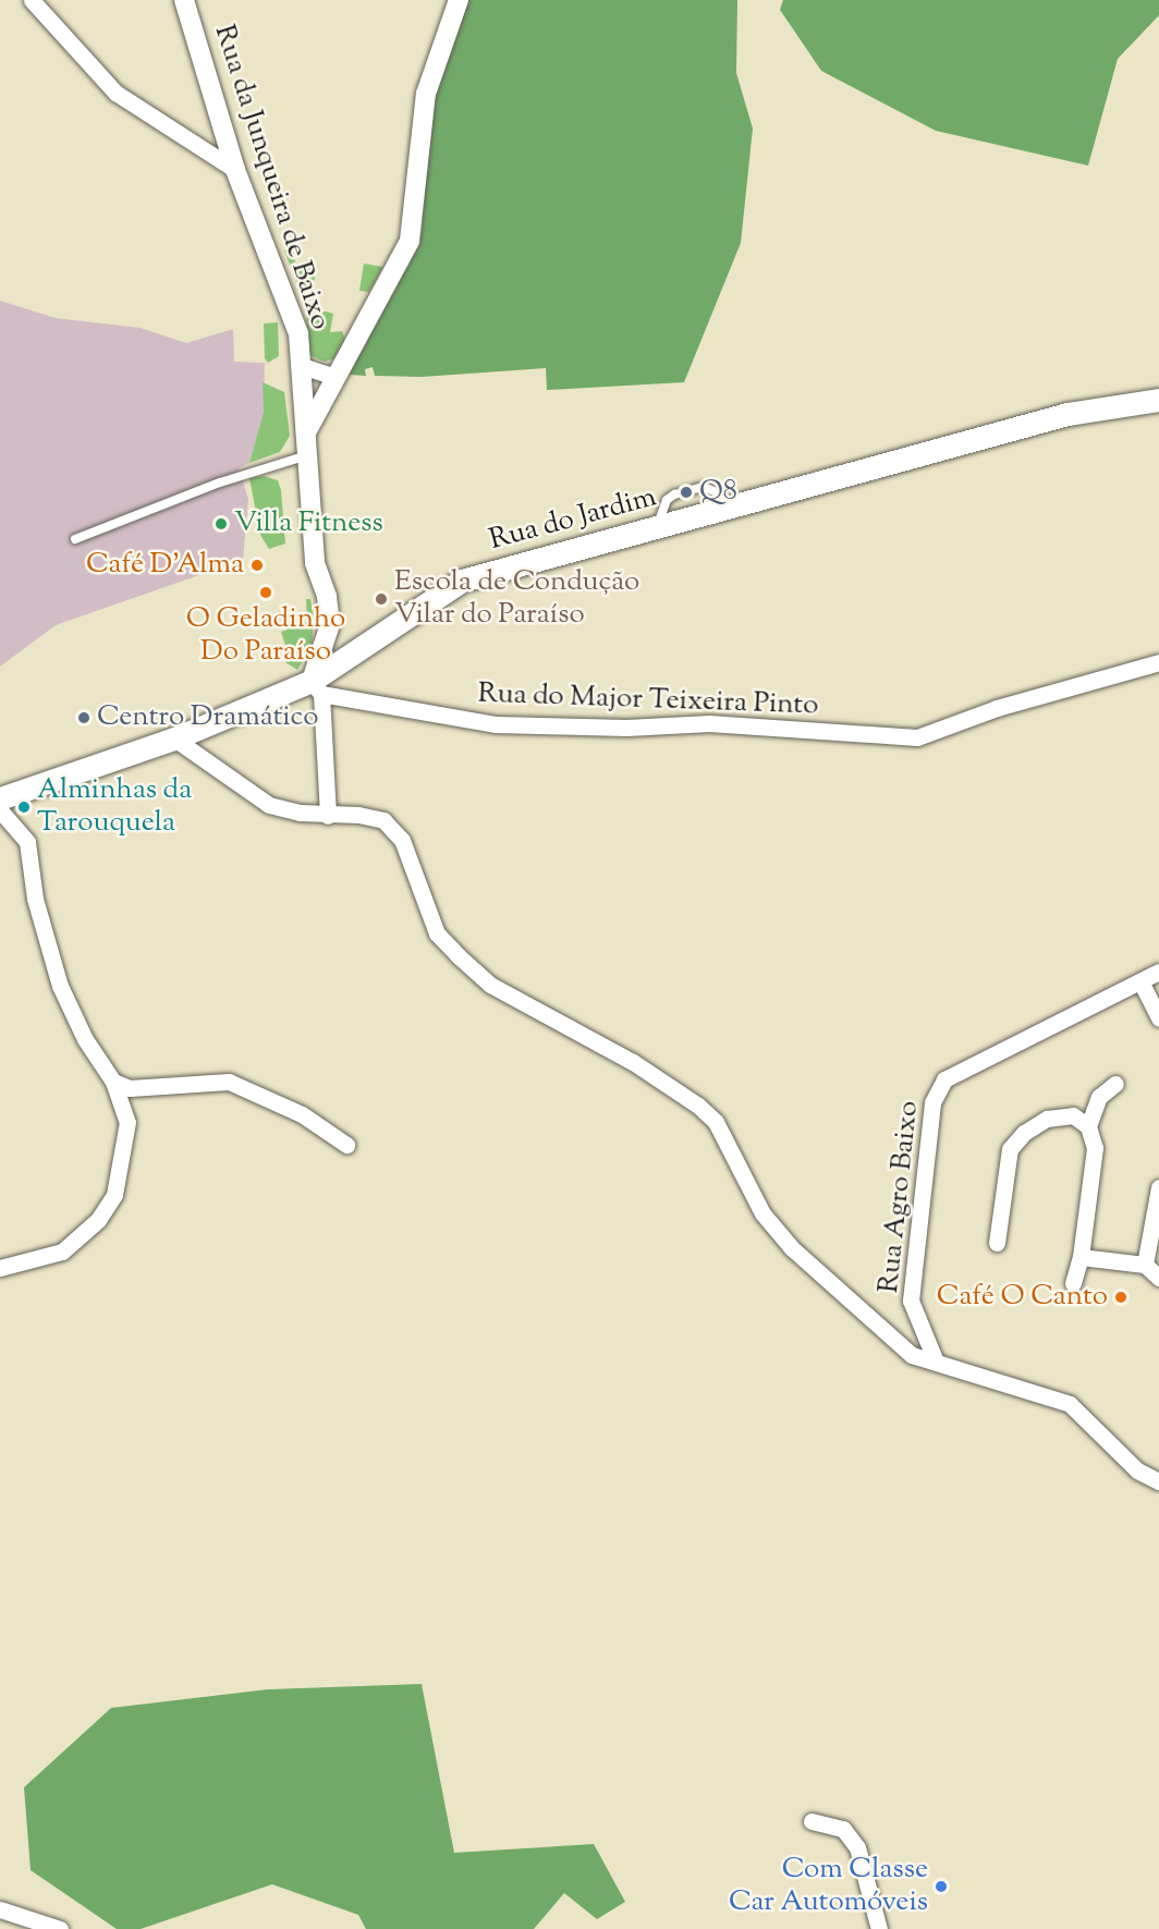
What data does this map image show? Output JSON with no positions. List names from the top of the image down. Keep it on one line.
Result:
{"streets":{"main road":["Rua do Jardim"],"street":["Rua da Junqueira de Baixo","Rua do Major Teixeira Pinto","Rua Agro Baixo"]},"crossings":[["Rua da Junqueira de Baixo","Rua do Jardim"],["Rua da Junqueira de Baixo","Rua do Major Teixeira Pinto"],["Rua do Jardim","Rua do Major Teixeira Pinto"]],"places":["Q8","Villa Fitness","Café D'Alma","O Geladinho Do Paraíso","Escola de Condução Vilar do Paraíso","Centro Dramático","Alminhas da Tarouquela","Café O Canto","Com Classe Car Automóveis"]}
